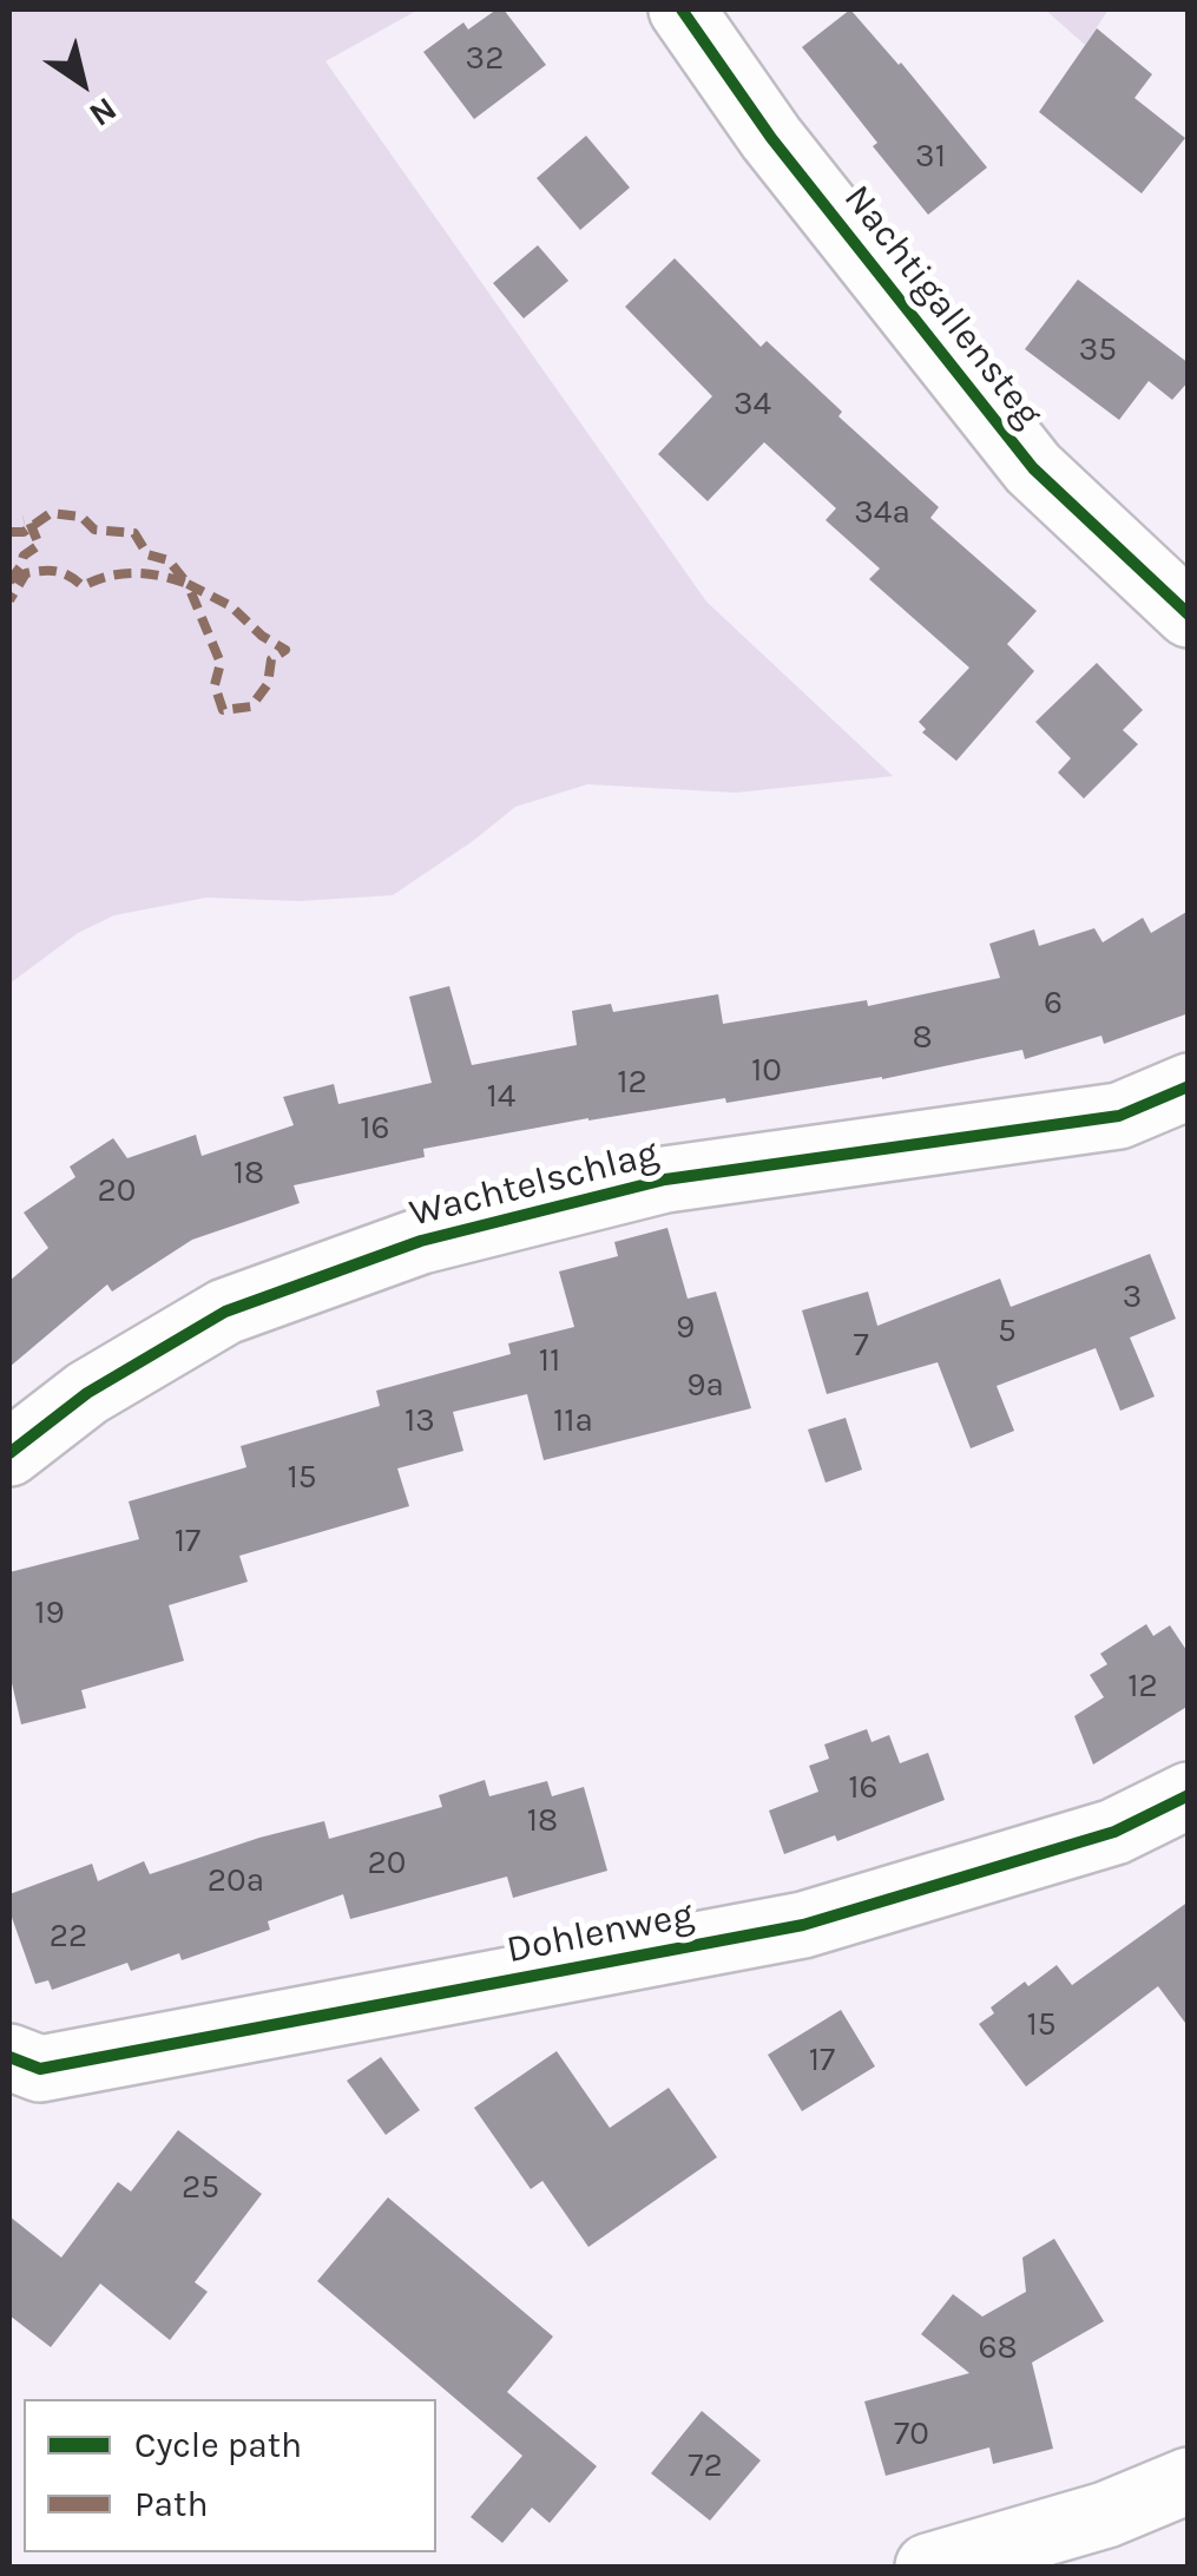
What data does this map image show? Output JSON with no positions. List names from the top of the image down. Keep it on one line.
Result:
{"streets":{"street":["Nachtigallensteg","Wachtelschlag","Dohlenweg"]},"house_numbers":["32","31","35","34","34a","6","8","10","12","14","16","18","20","3","9","5","7","11","9a","13","11a","15","17","19","12","16","18","20","20a","22","15","17","25","68","70","72"],"legend":["Cycle path","Path"],"north":"bottom right"}
